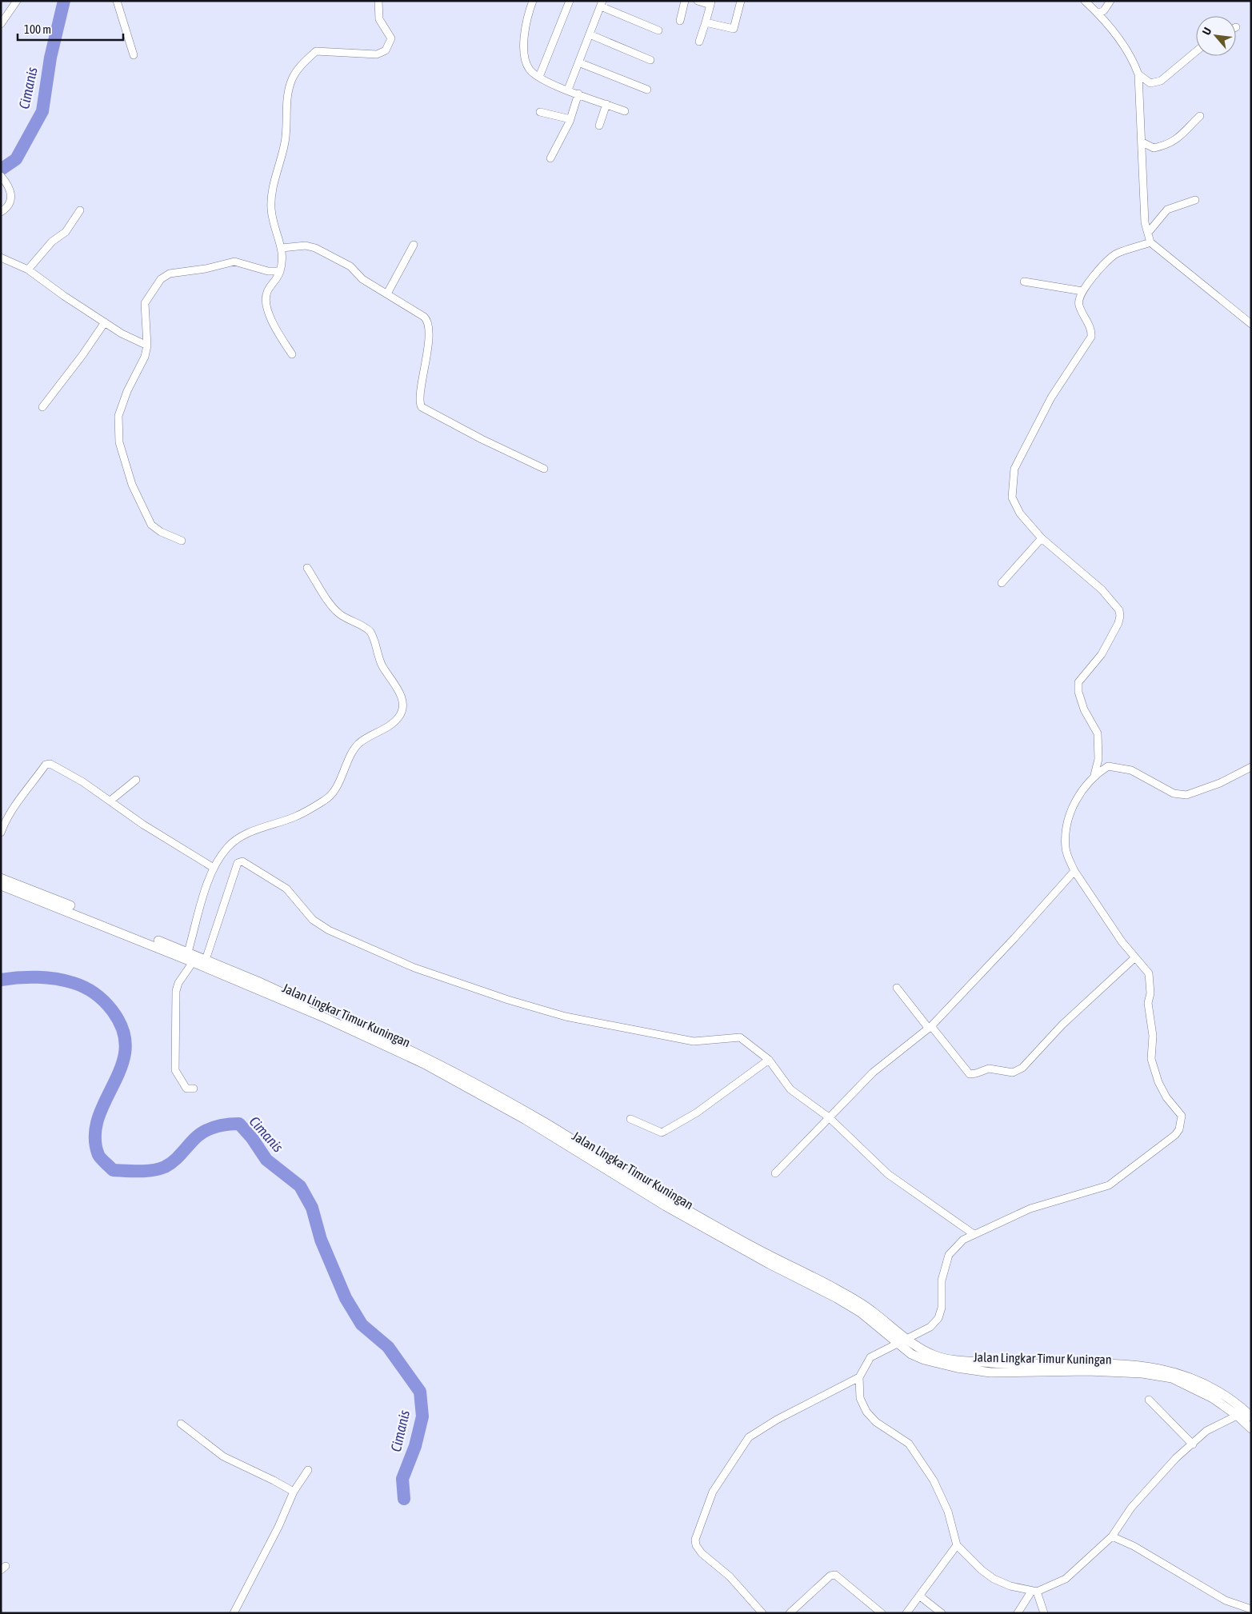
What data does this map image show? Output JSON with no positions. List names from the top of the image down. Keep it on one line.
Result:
{"streets":{"main road":["Jalan Lingkar Timur Kuningan"]},"water":["Cimanis"],"scale_bar":"100 m","north":"top left"}
